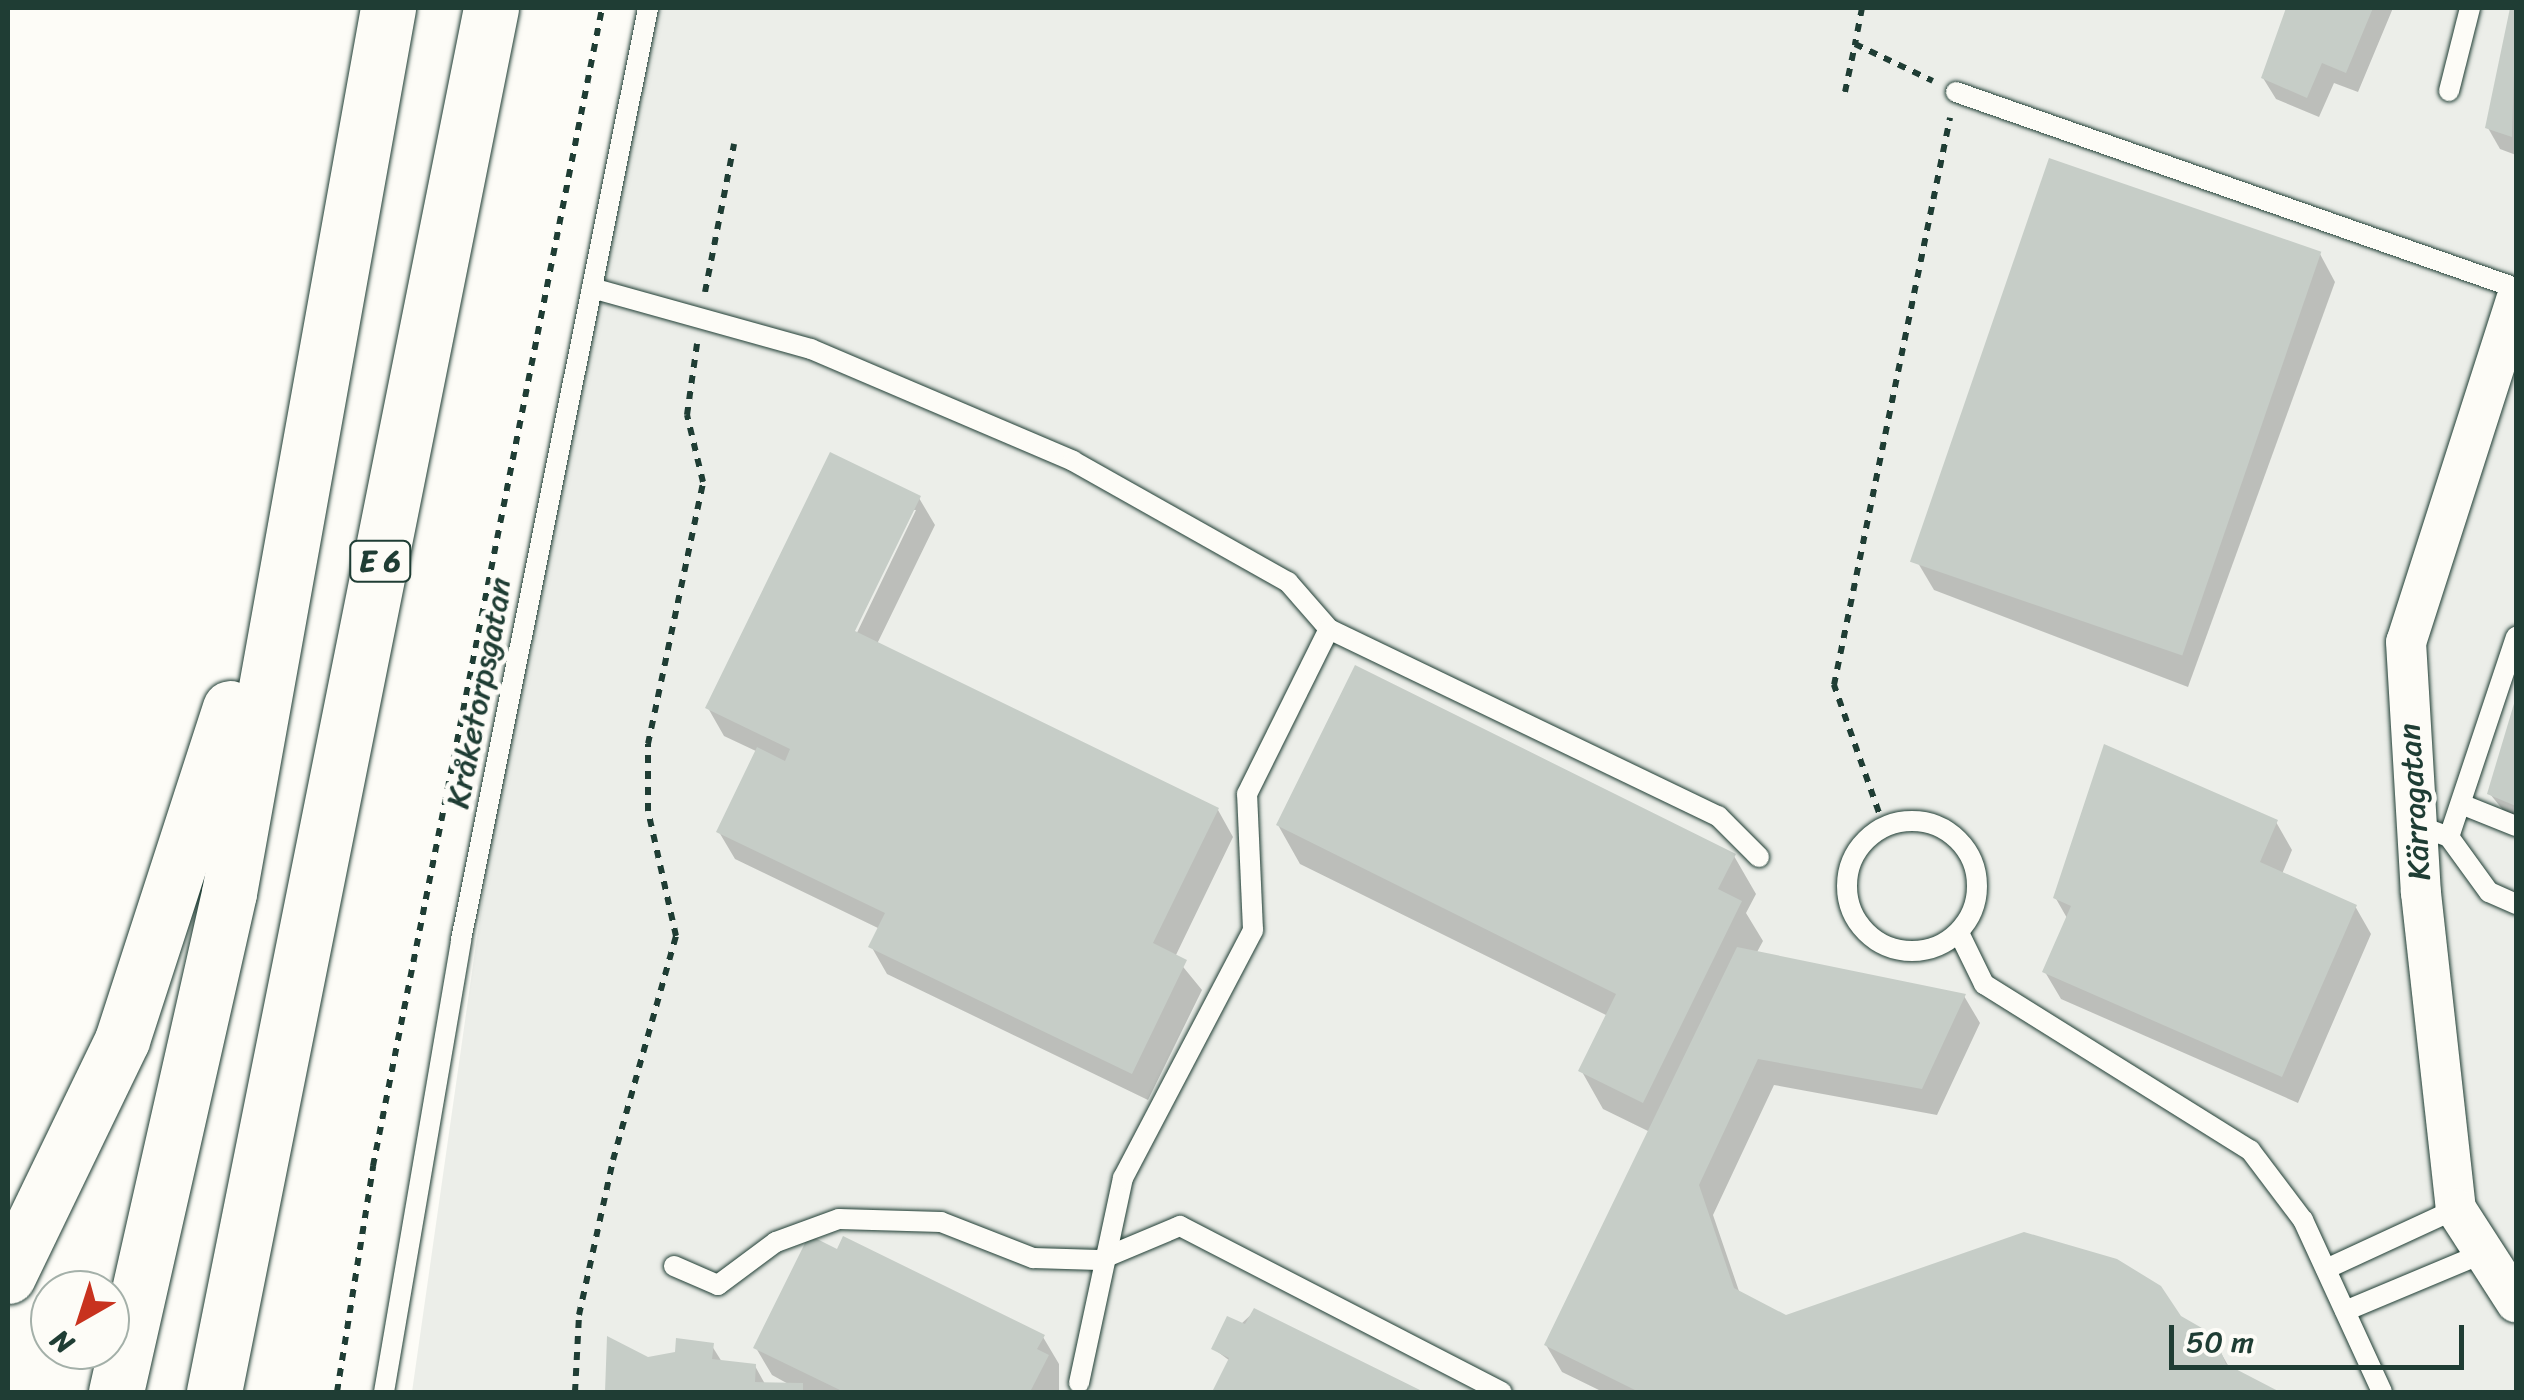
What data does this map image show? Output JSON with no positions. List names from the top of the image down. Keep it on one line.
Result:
{"streets":{"highway":["E 6"],"street":["Kärragatan"],"lane":["Kråketorpsgatan"]},"scale_bar":"50 m","north":"bottom left"}
